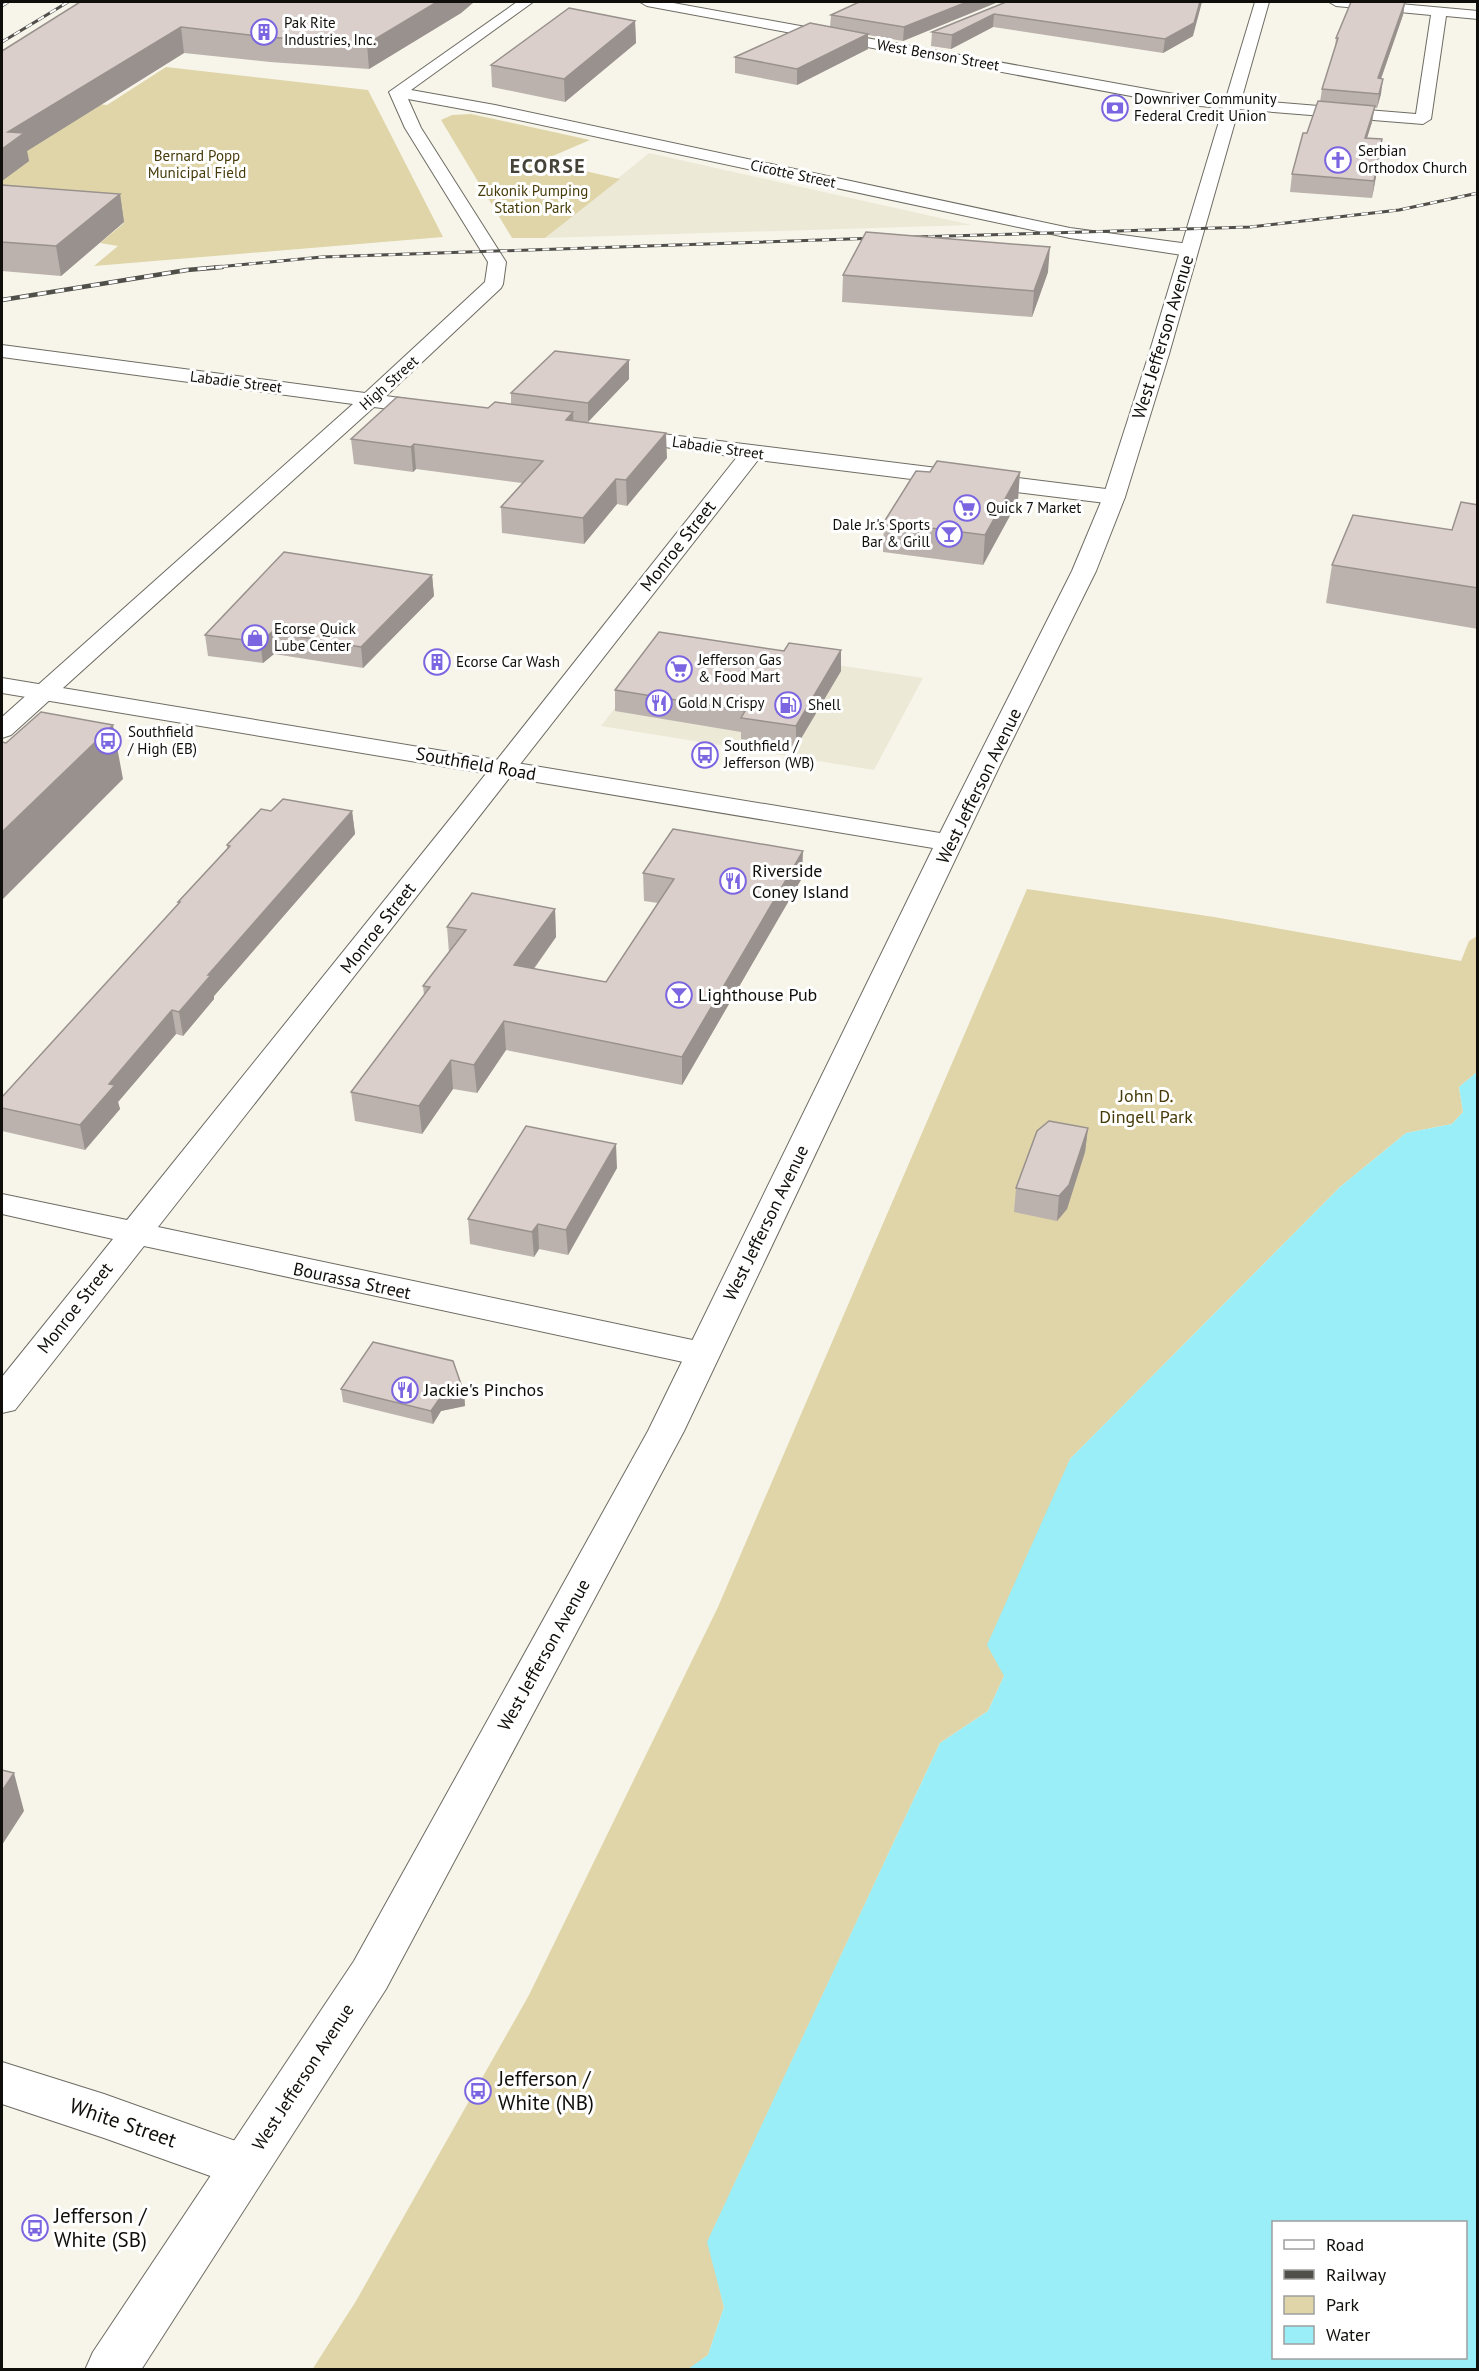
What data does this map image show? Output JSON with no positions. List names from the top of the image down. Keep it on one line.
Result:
{"streets":{"street":["West Benson Street","Cicotte Street","West Jefferson Avenue","Labadie Street","High Street","Monroe Street","Southfield Road","Bourassa Street","White Street"]},"crossings":[["West Benson Street","West Jefferson Avenue"],["Cicotte Street","West Jefferson Avenue"],["Cicotte Street","High Street"],["West Jefferson Avenue","Labadie Street"],["West Jefferson Avenue","Southfield Road"],["West Jefferson Avenue","Bourassa Street"],["West Jefferson Avenue","White Street"],["Labadie Street","High Street"],["Labadie Street","Monroe Street"],["High Street","Southfield Road"],["Monroe Street","Southfield Road"],["Monroe Street","Bourassa Street"]],"districts":["ECORSE"],"parks":["Bernard Popp Municipal Field","Zukonik Pumping Station Park","John D. Dingell Park"],"places":{"building":["Pak Rite Industries, Inc.","Ecorse Car Wash"],"bank":["Downriver Community Federal Credit Union"],"church":["Serbian Orthodox Church"],"supermarket":["Quick 7 Market","Jefferson Gas & Food Mart"],"bar":["Dale Jr.'s Sports Bar & Grill","Lighthouse Pub"],"shop":["Ecorse Quick Lube Center"],"restaurant":["Gold N Crispy","Riverside Coney Island","Jackie's Pinchos"],"fuel station":["Shell"],"bus stop":["Southfield / High (EB)","Southfield / Jefferson (WB)","Jefferson / White (NB)","Jefferson / White (SB)"]},"legend":["Road","Railway","Park","Water"]}
